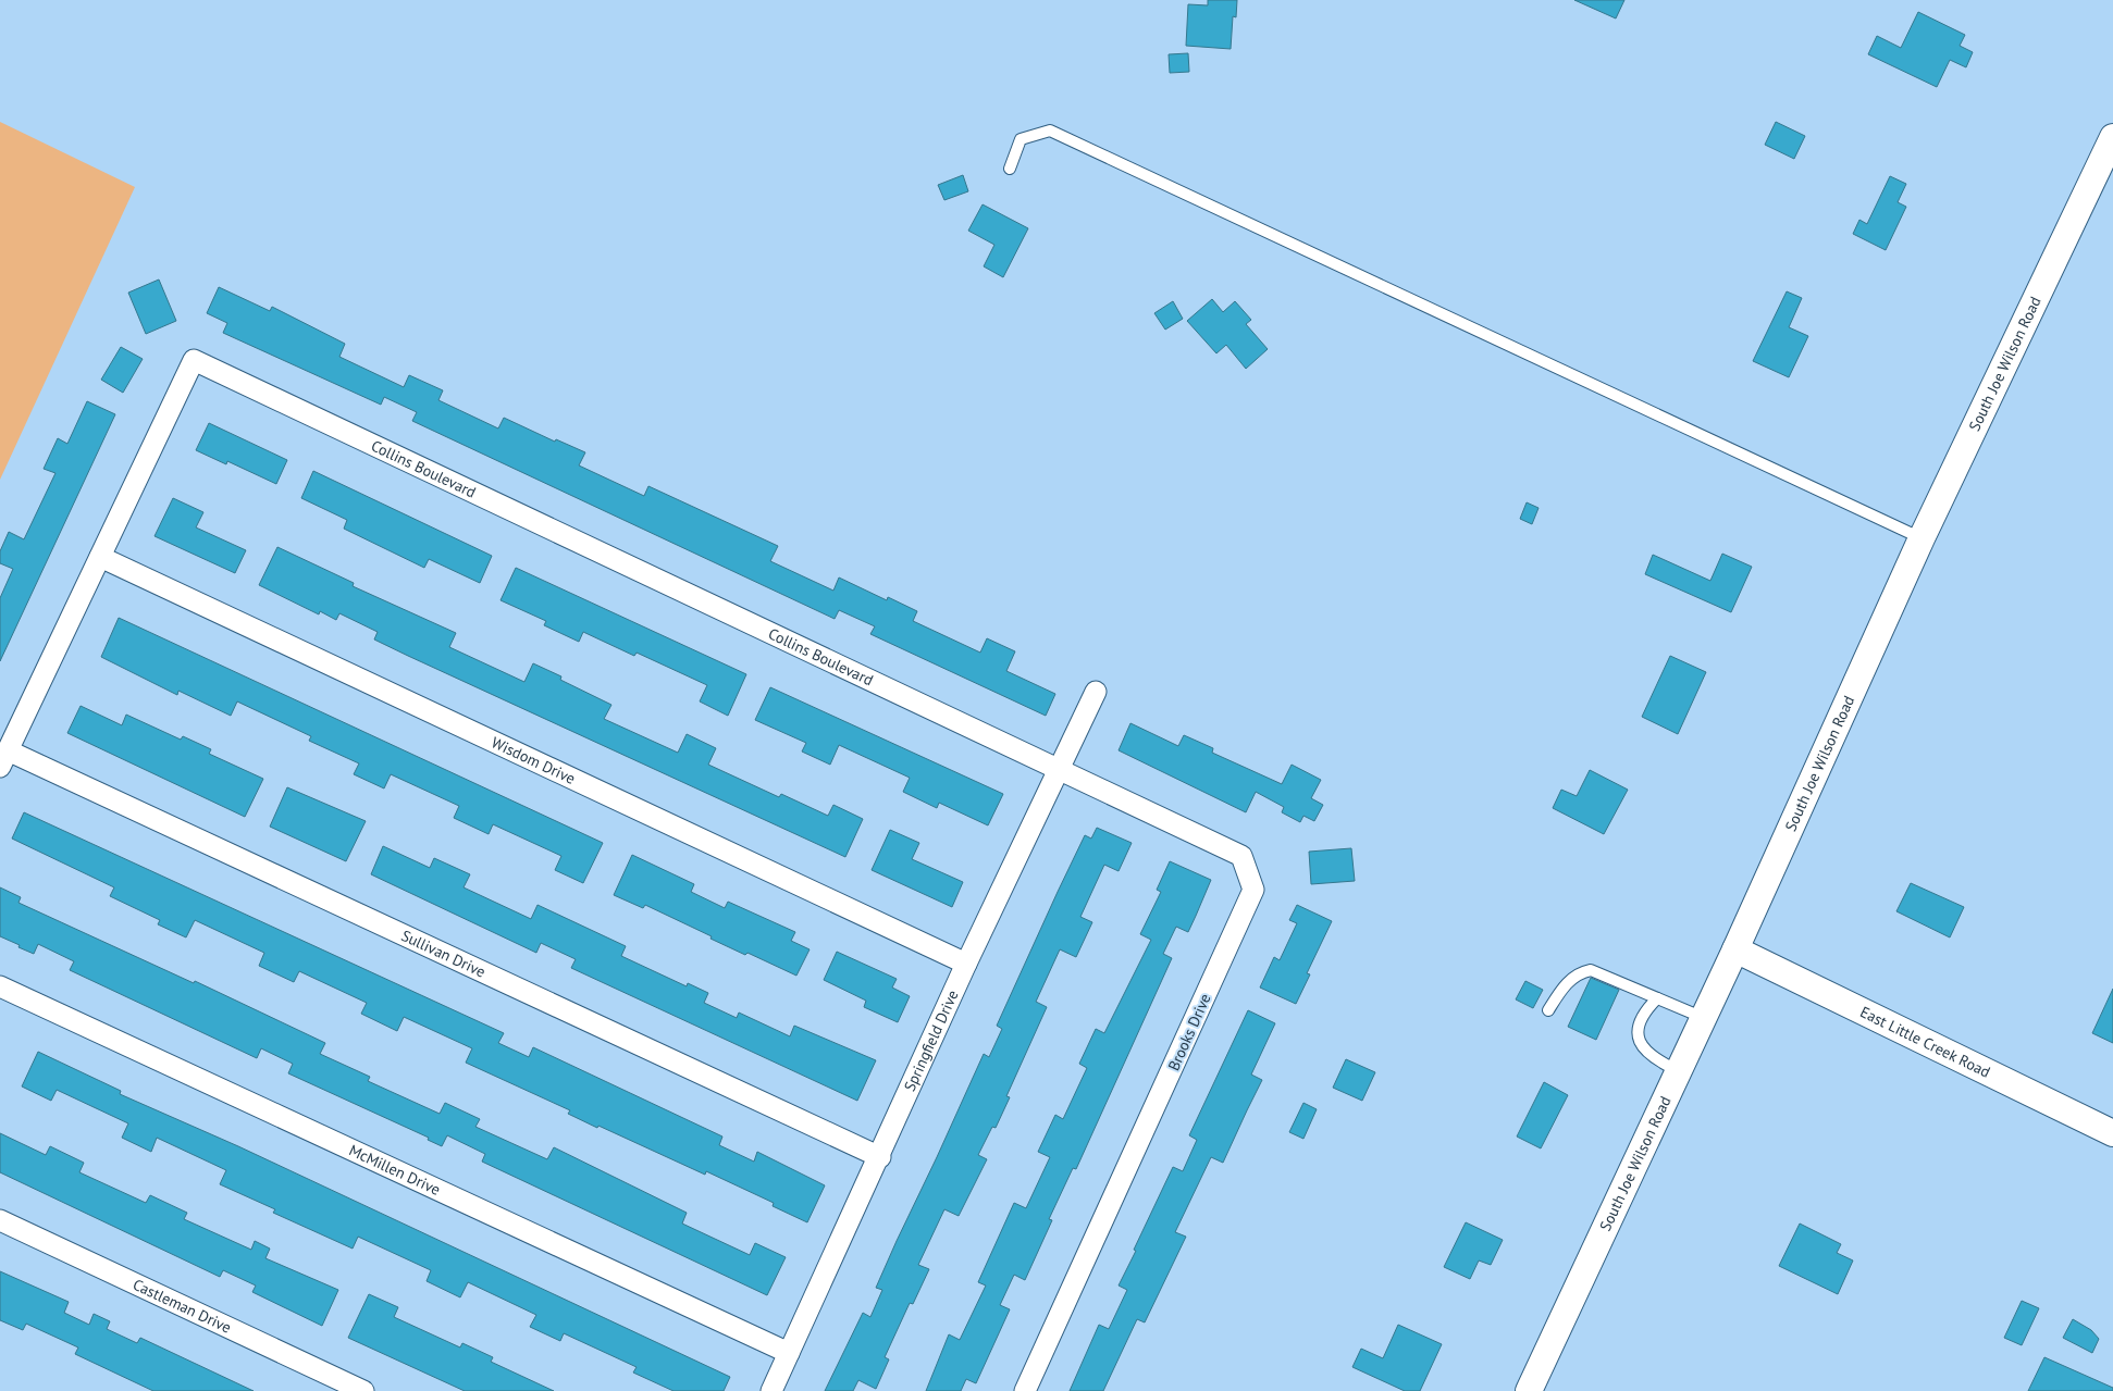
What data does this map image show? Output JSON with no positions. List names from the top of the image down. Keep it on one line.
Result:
{"streets":{"street":["South Joe Wilson Road","Collins Boulevard","Wisdom Drive","Sullivan Drive","Brooks Drive","Springfield Drive","East Little Creek Road","McMillen Drive","Castleman Drive"]},"crossings":[["South Joe Wilson Road","East Little Creek Road"],["Collins Boulevard","Wisdom Drive"],["Collins Boulevard","Sullivan Drive"],["Collins Boulevard","Brooks Drive"],["Collins Boulevard","Springfield Drive"],["Wisdom Drive","Springfield Drive"],["Sullivan Drive","Springfield Drive"],["Brooks Drive","Springfield Drive"],["Springfield Drive","McMillen Drive"]]}
